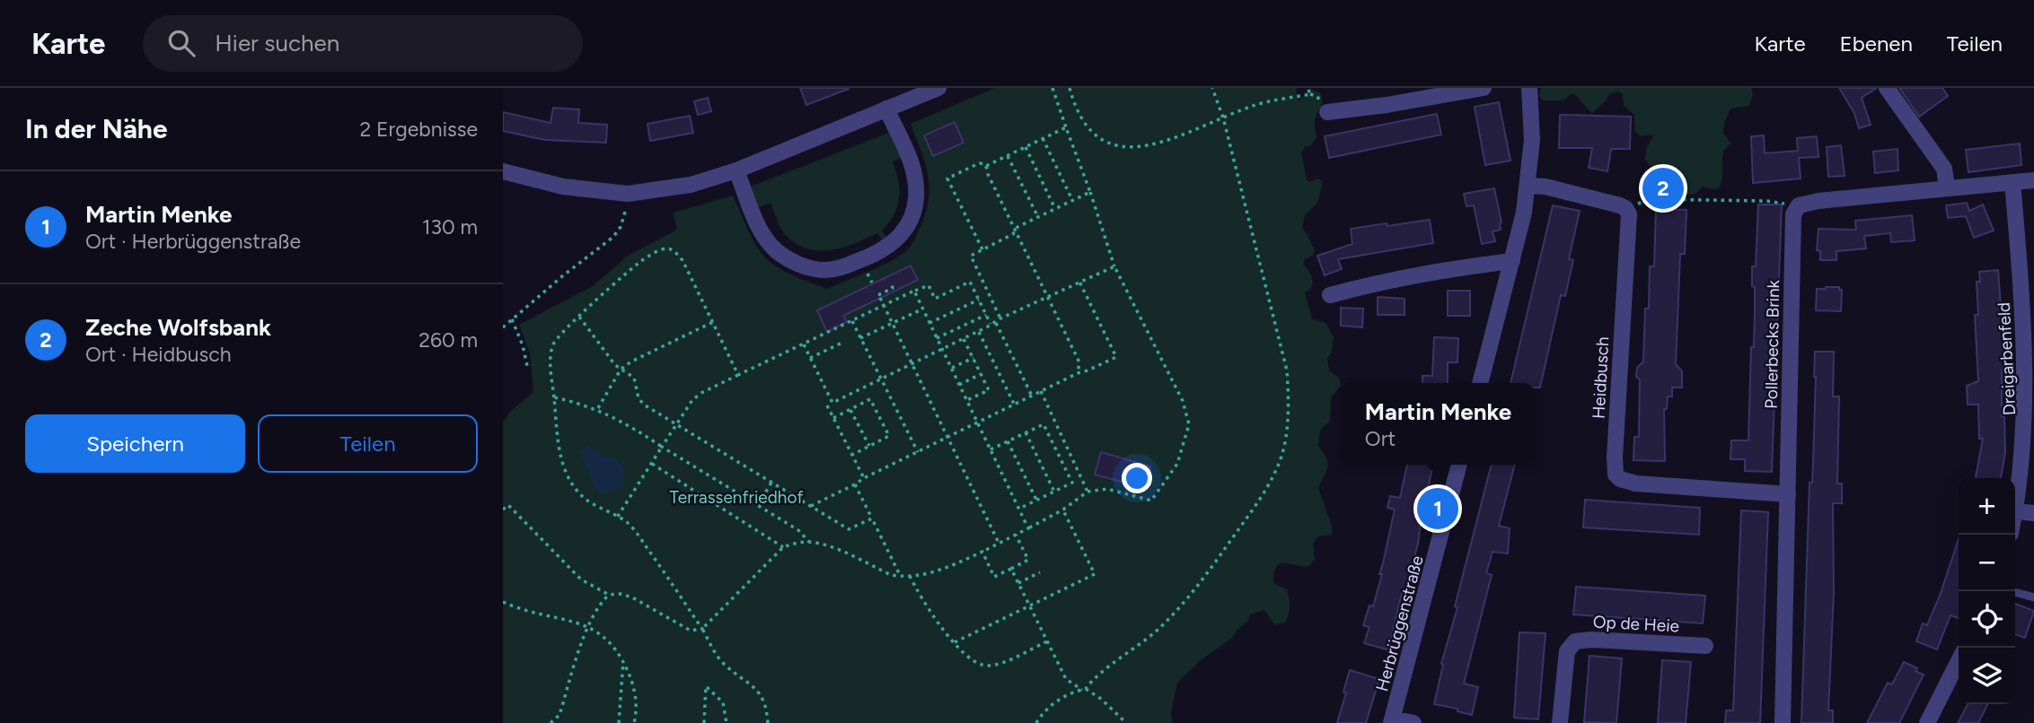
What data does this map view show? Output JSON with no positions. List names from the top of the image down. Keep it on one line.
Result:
{"streets":{"street":["Pollerbecks Brink","Dreigarbenfeld","Heidbusch","Herbrüggenstraße","Op de Heie"]},"crossings":[["Pollerbecks Brink","Heidbusch"]],"parks":["Terrassenfriedhof"],"page":{"header":"Karte","search":"Hier suchen","nav":["Karte","Ebenen","Teilen"],"heading":["In der Nähe","2 Ergebnisse"],"pins":["2","1"],"list":[{"mark":"1","name":"Martin Menke","note":"Ort · Herbrüggenstraße","value":"130 m"},{"mark":"2","name":"Zeche Wolfsbank","note":"Ort · Heidbusch","value":"260 m"}],"popup":["Martin Menke","Ort"],"buttons":["Speichern","Teilen"],"map_buttons":["+","−"]}}
